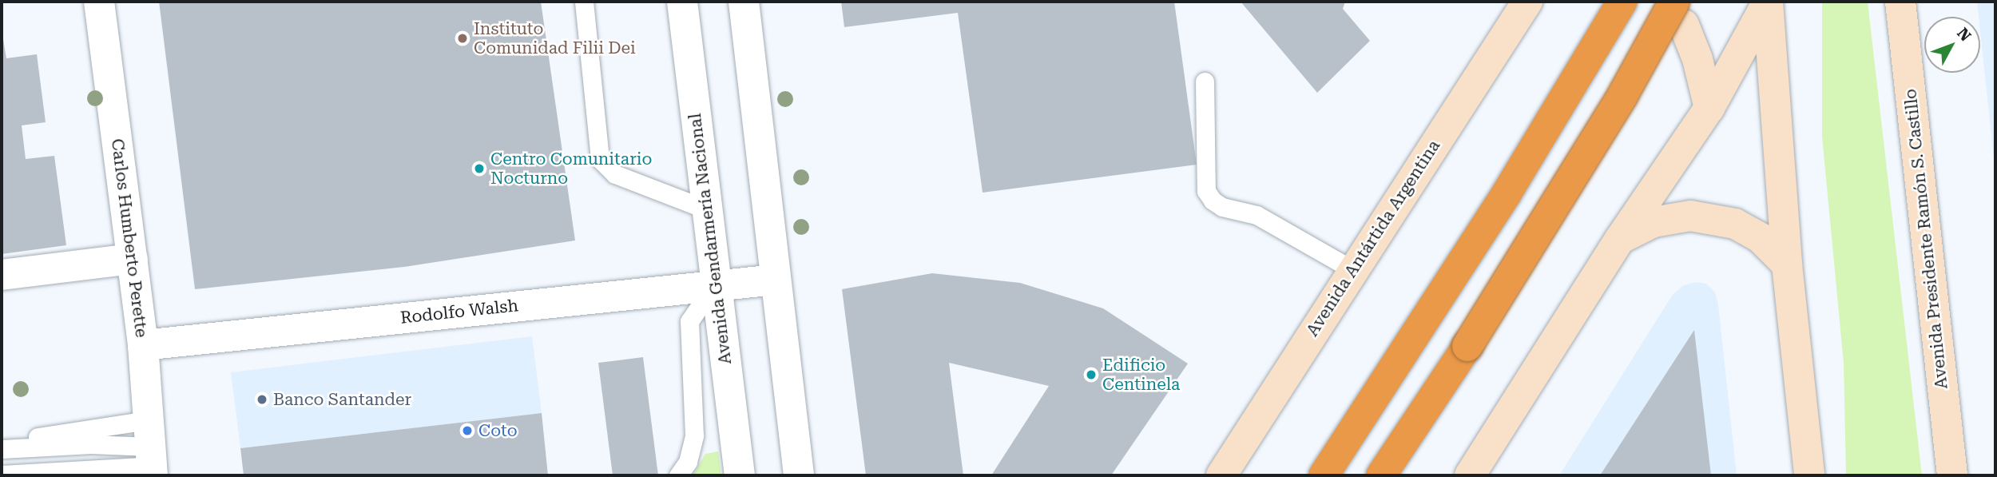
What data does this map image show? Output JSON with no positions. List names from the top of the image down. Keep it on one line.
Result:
{"streets":{"main road":["Avenida Antártida Argentina","Avenida Presidente Ramón S. Castillo"],"street":["Carlos Humberto Perette","Avenida Gendarmería Nacional","Rodolfo Walsh"]},"crossings":[["Carlos Humberto Perette","Rodolfo Walsh"],["Avenida Gendarmería Nacional","Rodolfo Walsh"]],"places":["Instituto Comunidad Filii Dei","Centro Comunitario Nocturno","Edificio Centinela","Banco Santander","Coto"],"north":"top right"}
